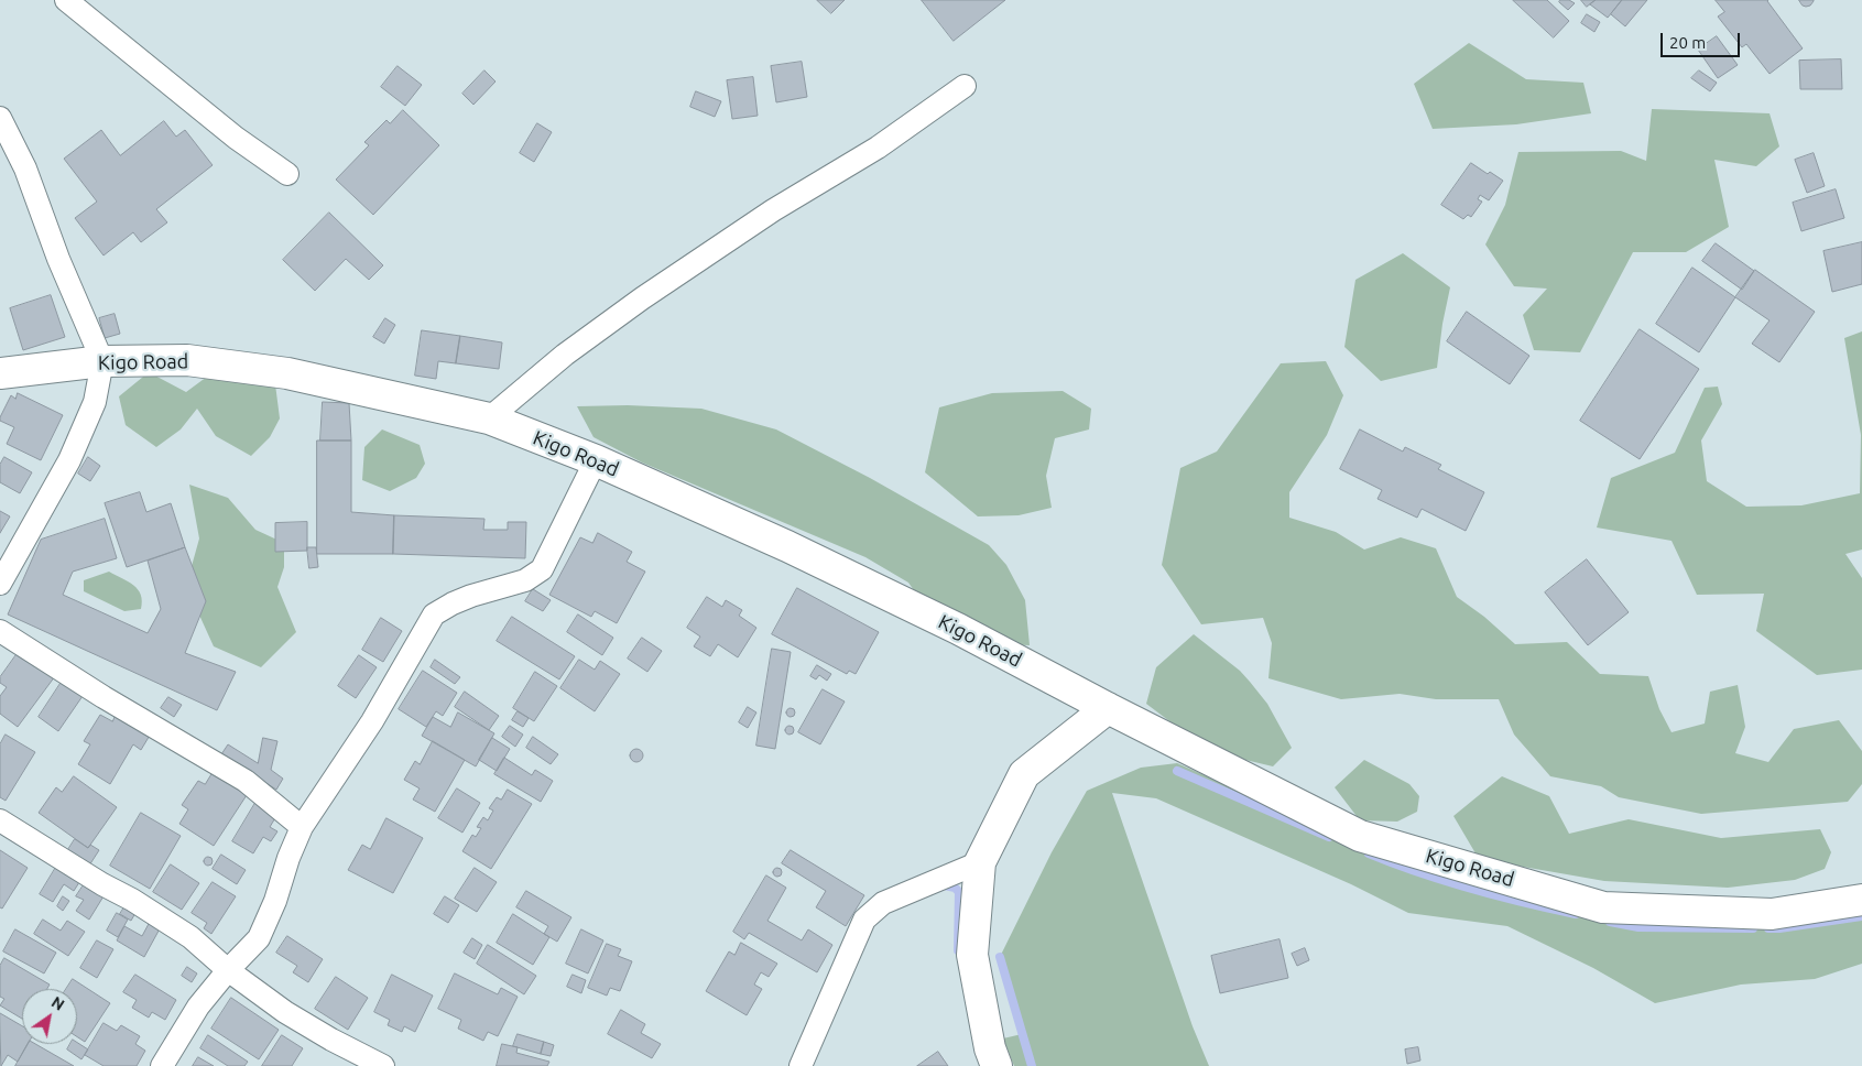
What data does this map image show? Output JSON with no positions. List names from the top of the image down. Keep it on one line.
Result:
{"streets":{"street":["Kigo Road"]},"scale_bar":"20 m","north":"top right"}
